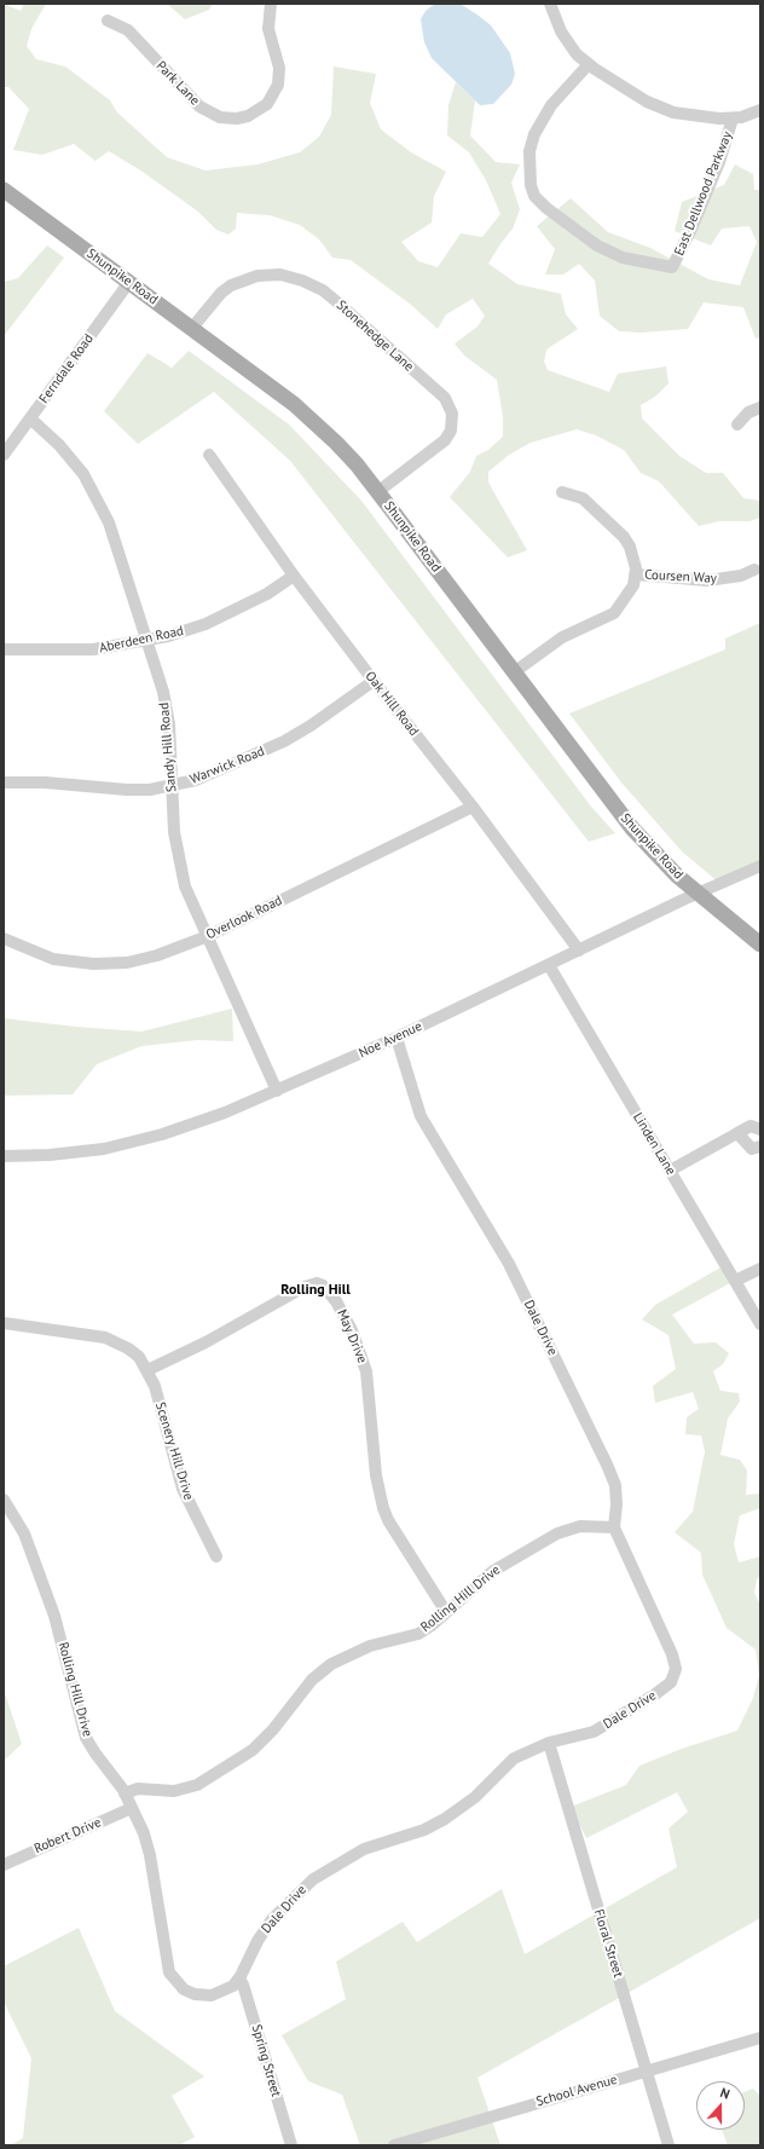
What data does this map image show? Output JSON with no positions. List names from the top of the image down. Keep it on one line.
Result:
{"streets":{"main road":["Shunpike Road"],"street":["Park Lane","East Dellwood Parkway","Stonehedge Lane","Ferndale Road","Coursen Way","Aberdeen Road","Oak Hill Road","Sandy Hill Road","Warwick Road","Overlook Road","Noe Avenue","Linden Lane","Dale Drive","May Drive","Scenery Hill Drive","Rolling Hill Drive","Robert Drive","Floral Street","Spring Street","School Avenue"]},"crossings":[["Shunpike Road","Stonehedge Lane"],["Shunpike Road","Ferndale Road"],["Shunpike Road","Coursen Way"],["Shunpike Road","Noe Avenue"],["Ferndale Road","Sandy Hill Road"],["Aberdeen Road","Oak Hill Road"],["Aberdeen Road","Sandy Hill Road"],["Oak Hill Road","Warwick Road"],["Oak Hill Road","Overlook Road"],["Oak Hill Road","Noe Avenue"],["Sandy Hill Road","Warwick Road"],["Sandy Hill Road","Overlook Road"],["Sandy Hill Road","Noe Avenue"],["Noe Avenue","Linden Lane"],["Noe Avenue","Dale Drive"],["Dale Drive","Rolling Hill Drive"],["Dale Drive","Robert Drive"],["Dale Drive","Floral Street"],["Dale Drive","Spring Street"],["May Drive","Scenery Hill Drive"],["May Drive","Rolling Hill Drive"],["Floral Street","School Avenue"]],"districts":["Rolling Hill"],"north":"top"}
